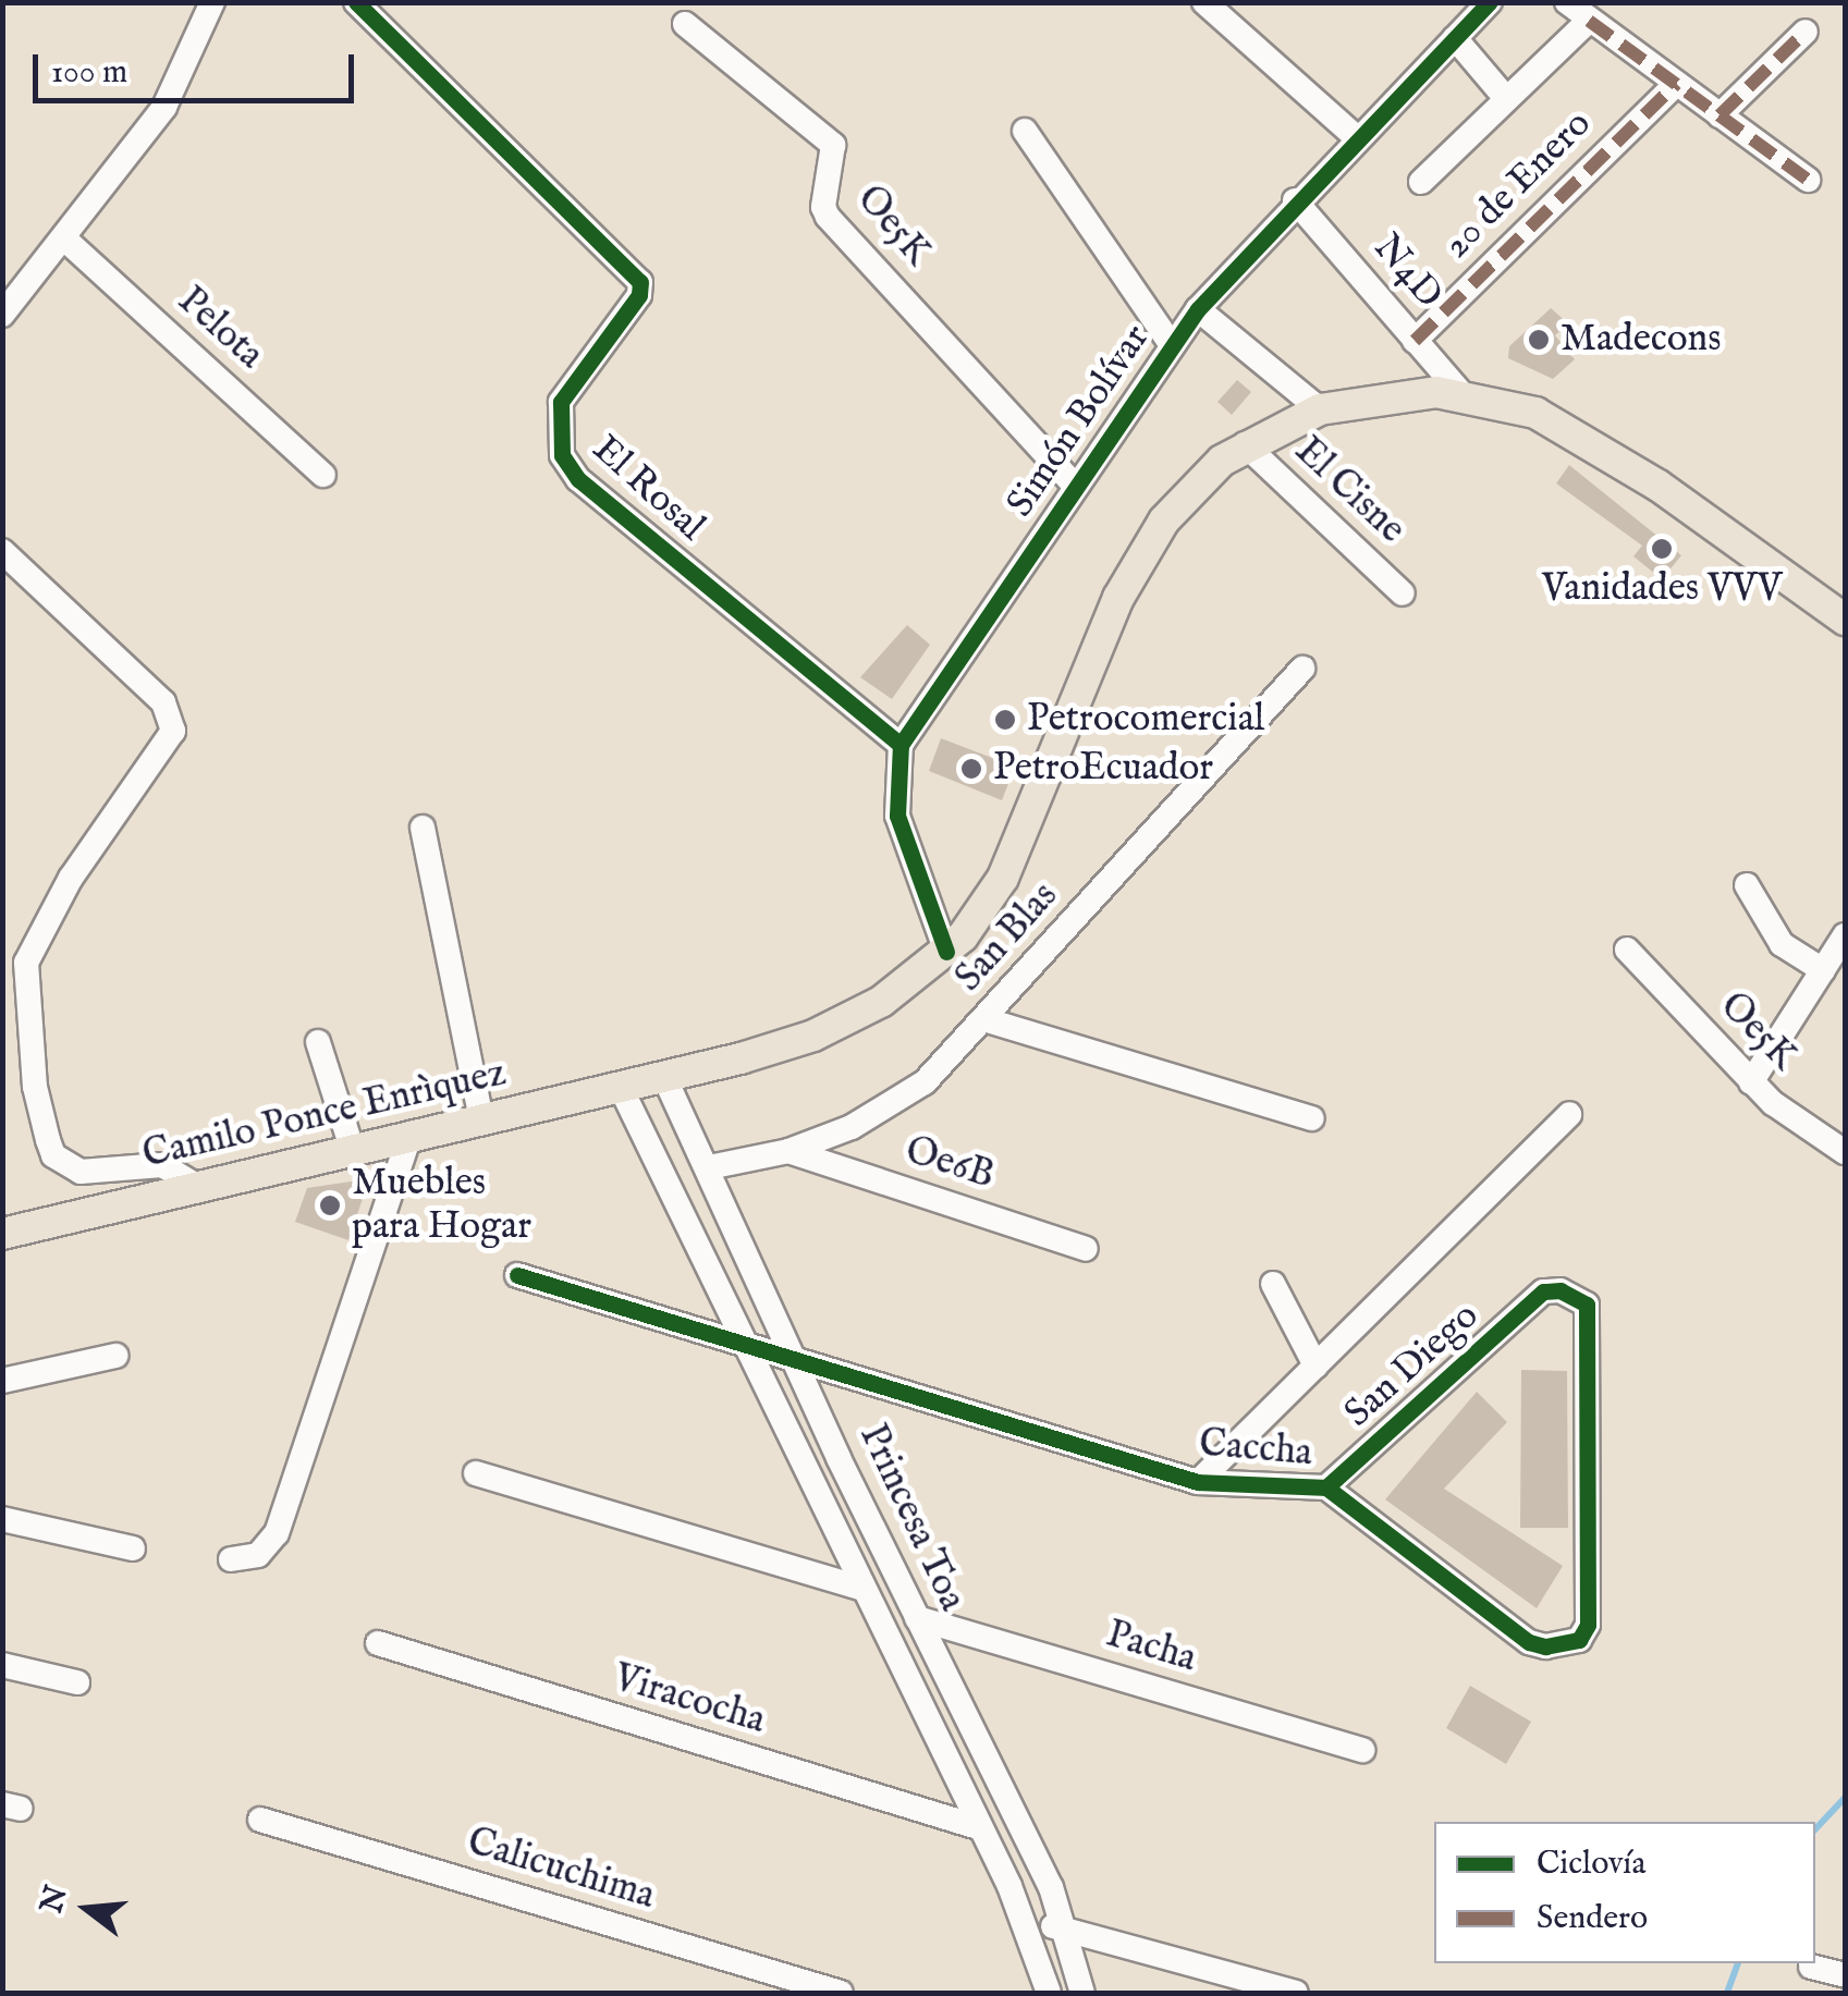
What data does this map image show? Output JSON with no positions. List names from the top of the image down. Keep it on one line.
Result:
{"streets":{"main road":["Camilo Ponce Enrìquez"],"street":["20 de Enero","Oe5K","N4D","Pelota","Simón Bolívar","El Rosal","El Cisne","San Blas","Oe6B","San Diego","Caccha","Princesa Toa","Pacha","Viracocha","Calicuchima"]},"crossings":[["20 de Enero","N4D"],["Oe5K","Simón Bolívar"],["N4D","Simón Bolívar"],["N4D","Camilo Ponce Enrìquez"],["Simón Bolívar","El Rosal"],["El Cisne","Camilo Ponce Enrìquez"],["San Blas","Oe6B"],["San Blas","Princesa Toa"],["Camilo Ponce Enrìquez","Princesa Toa"],["San Diego","Caccha"],["Caccha","Princesa Toa"],["Princesa Toa","Pacha"],["Princesa Toa","Viracocha"]],"places":["Madecons","Vanidades VVV","Petrocomercial","PetroEcuador","Muebles para Hogar"],"legend":["Ciclovía","Sendero"],"scale_bar":"100 m","north":"left"}
